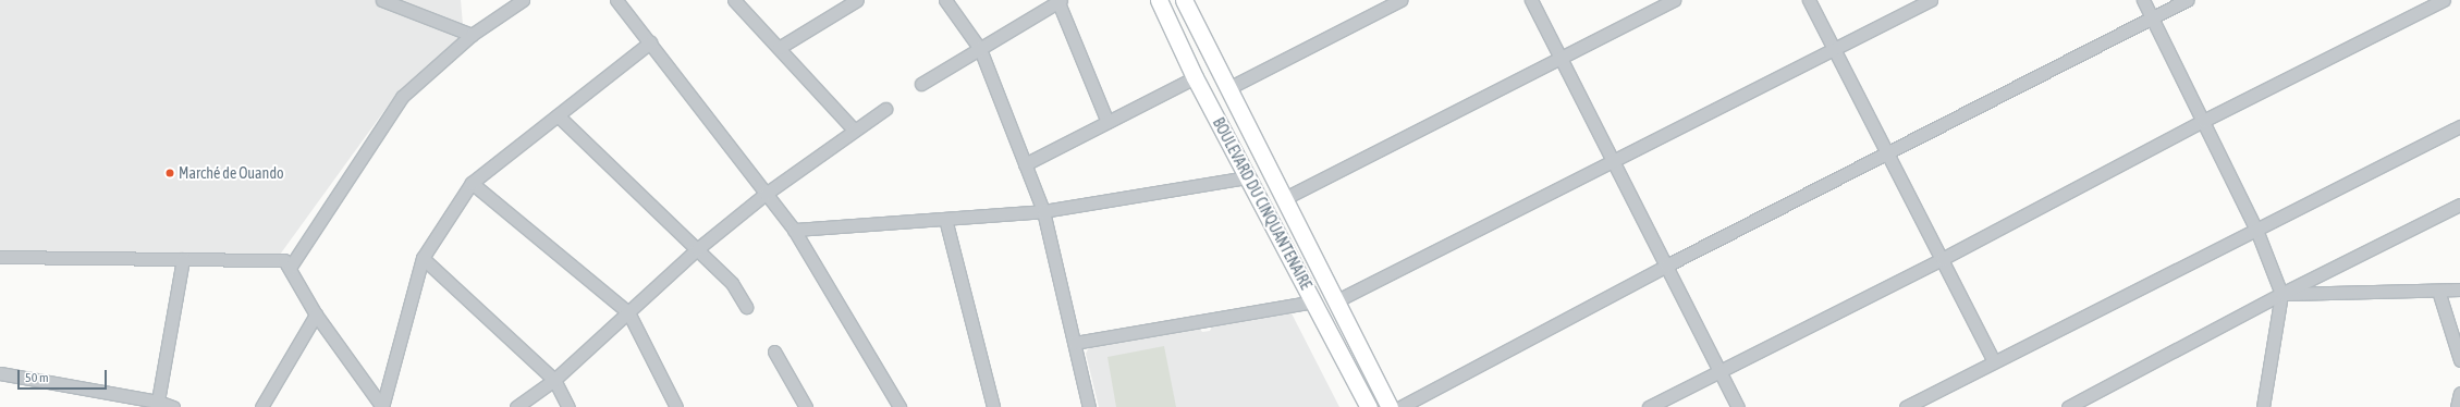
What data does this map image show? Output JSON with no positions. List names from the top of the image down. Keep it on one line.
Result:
{"streets":{"main road":["BOULEVARD DU CINQUANTENAIRE"]},"places":["Marché de Ouando"],"scale_bar":"50 m"}
